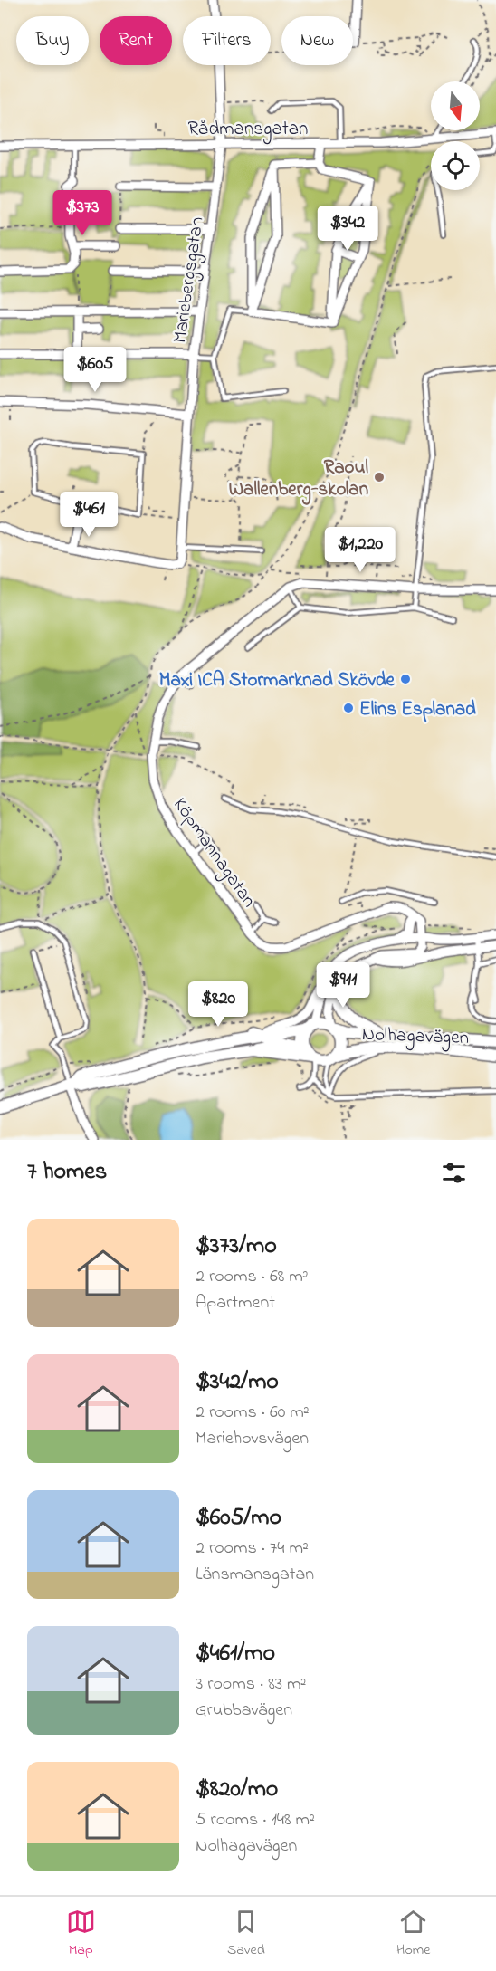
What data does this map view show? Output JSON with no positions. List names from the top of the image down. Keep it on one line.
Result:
{"streets":{"street":["Rådmansgatan","Mariebergsgatan","Köpmannagatan","Nolhagavägen"]},"crossings":[["Rådmansgatan","Mariebergsgatan"]],"places":["Raoul Wallenberg-skolan","Maxi ICA Stormarknad Skövde","Elins Esplanad"],"north":"bottom","page":{"chip":["Buy","Rent","Filters","New"],"price":["$373","$342","$605","$461","$1,220","$911","$820"],"heading":"7 homes","list":[{"name":"$373/mo","note":"2 rooms · 68 m² · Apartment"},{"name":"$342/mo","note":"2 rooms · 60 m² · Mariehovsvägen"},{"name":"$605/mo","note":"2 rooms · 74 m² · Länsmansgatan"},{"name":"$461/mo","note":"3 rooms · 83 m² · Grubbavägen"},{"name":"$820/mo","note":"5 rooms · 148 m² · Nolhagavägen"}],"tabs":["Map","Saved","Home"]}}
